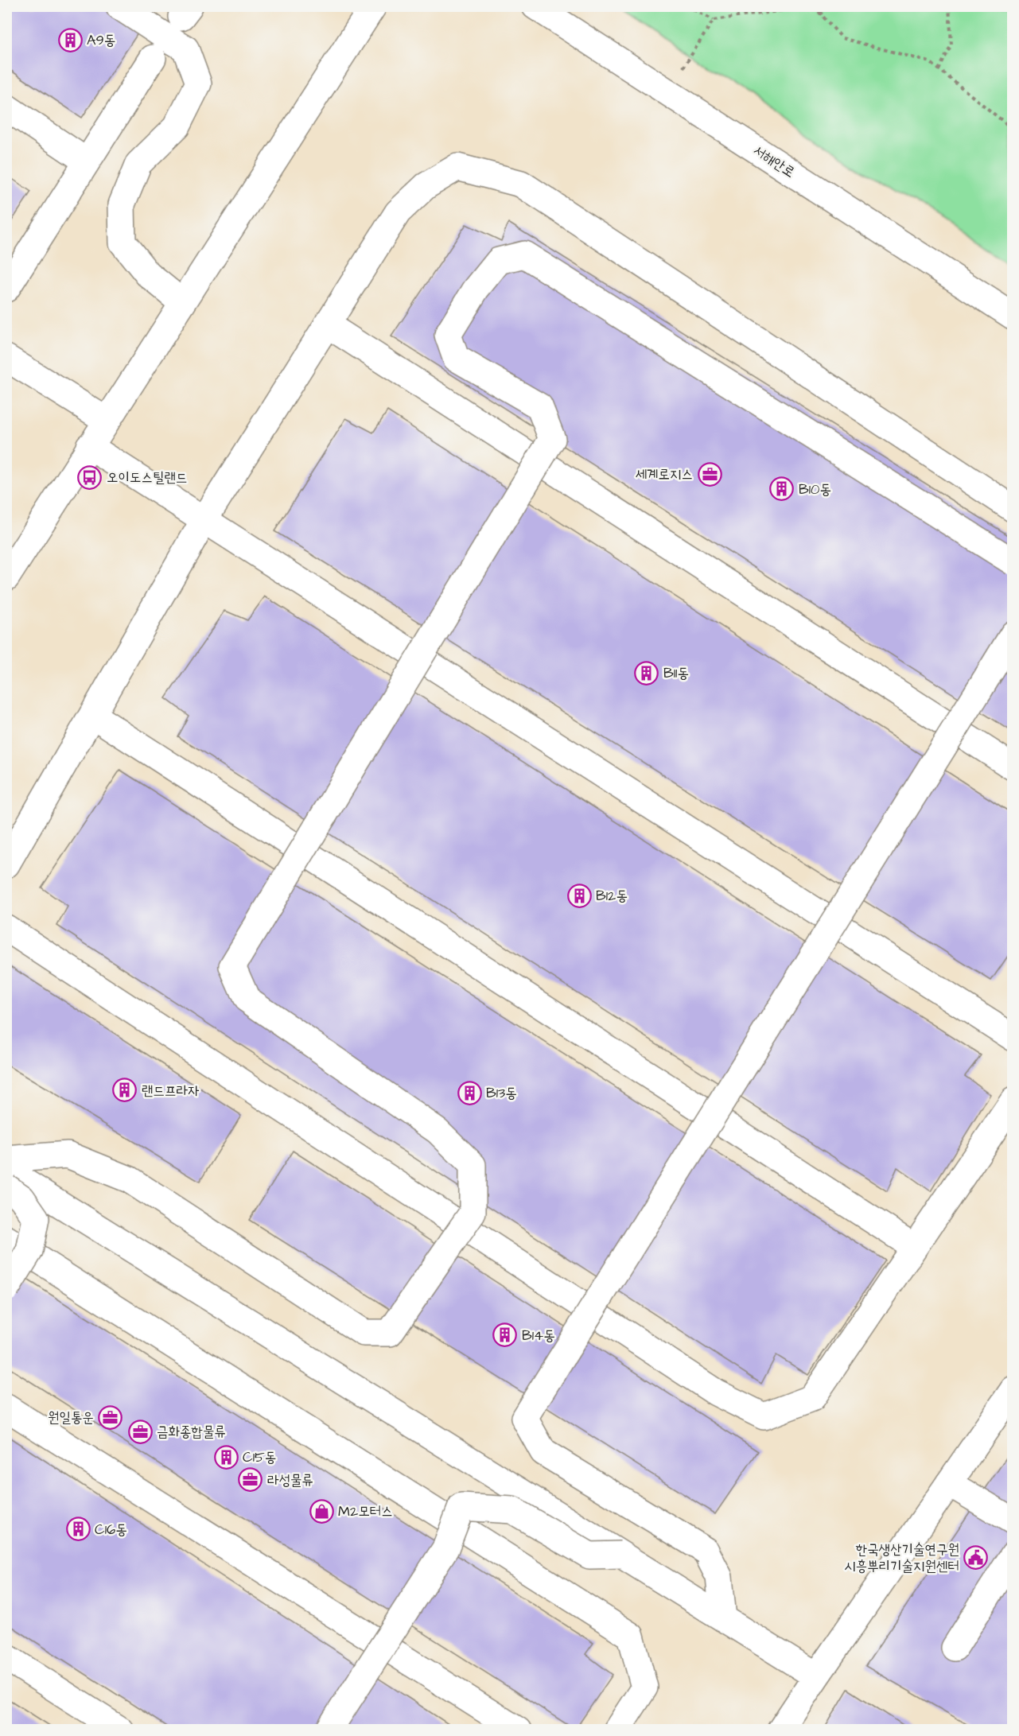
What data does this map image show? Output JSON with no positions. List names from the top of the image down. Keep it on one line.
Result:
{"streets":{"street":["서해안로"]},"places":{"building":["A9동","B10동","B11동","B12동","랜드프라자","B13동","B14동","C15동","C16동"],"office":["세계로지스","원일통운","금화종합물류","라성물류"],"bus stop":["오이도스틸랜드"],"shop":["M2모터스"],"public building":["한국생산기술연구원 시흥뿌리기술지원센터"]}}
